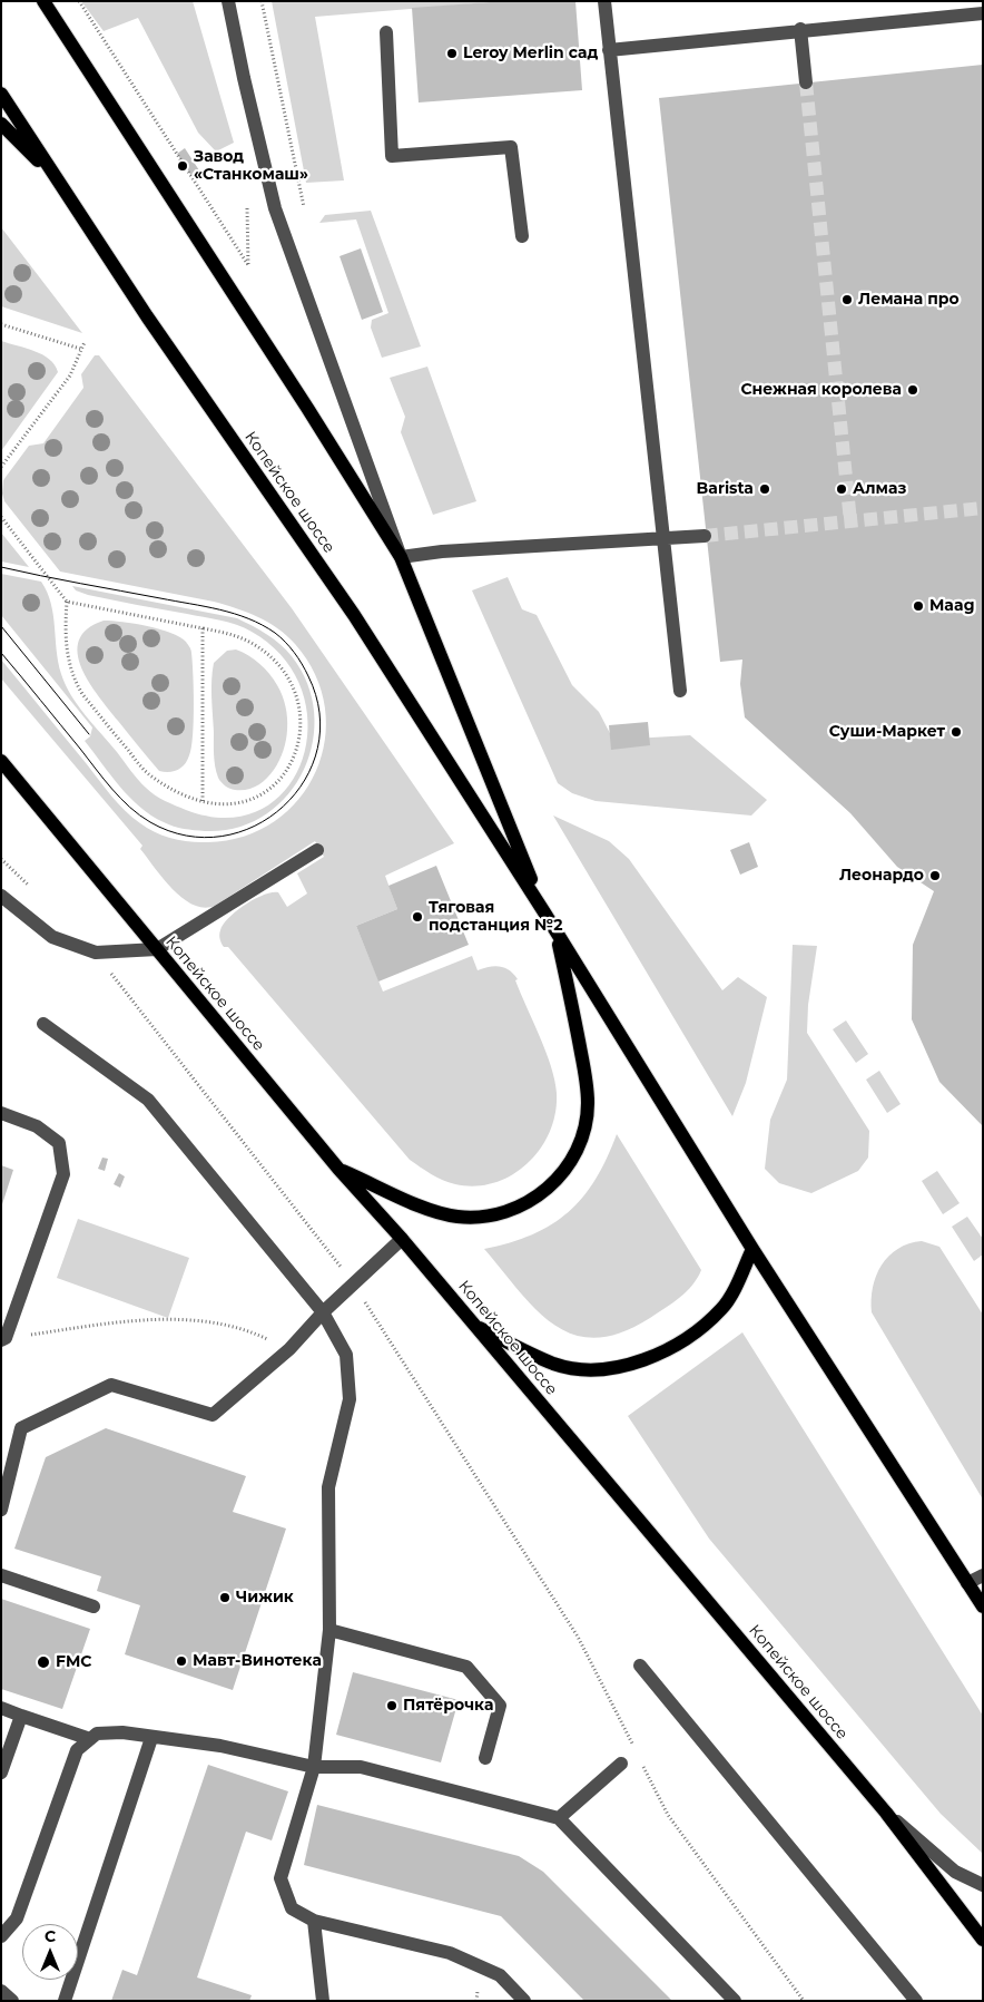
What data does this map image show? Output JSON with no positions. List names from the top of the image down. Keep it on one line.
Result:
{"streets":{"main road":["Копейское шоссе"]},"places":["Leroy Merlin сад","Завод «Станкомаш»","Лемана про","Снежная королева","Barista","Алмаз","Maag","Суши-Маркет","Леонардо","Тяговая подстанция №2","Чижик","Мавт-Винотека","FMC","Пятёрочка"],"north":"top"}
